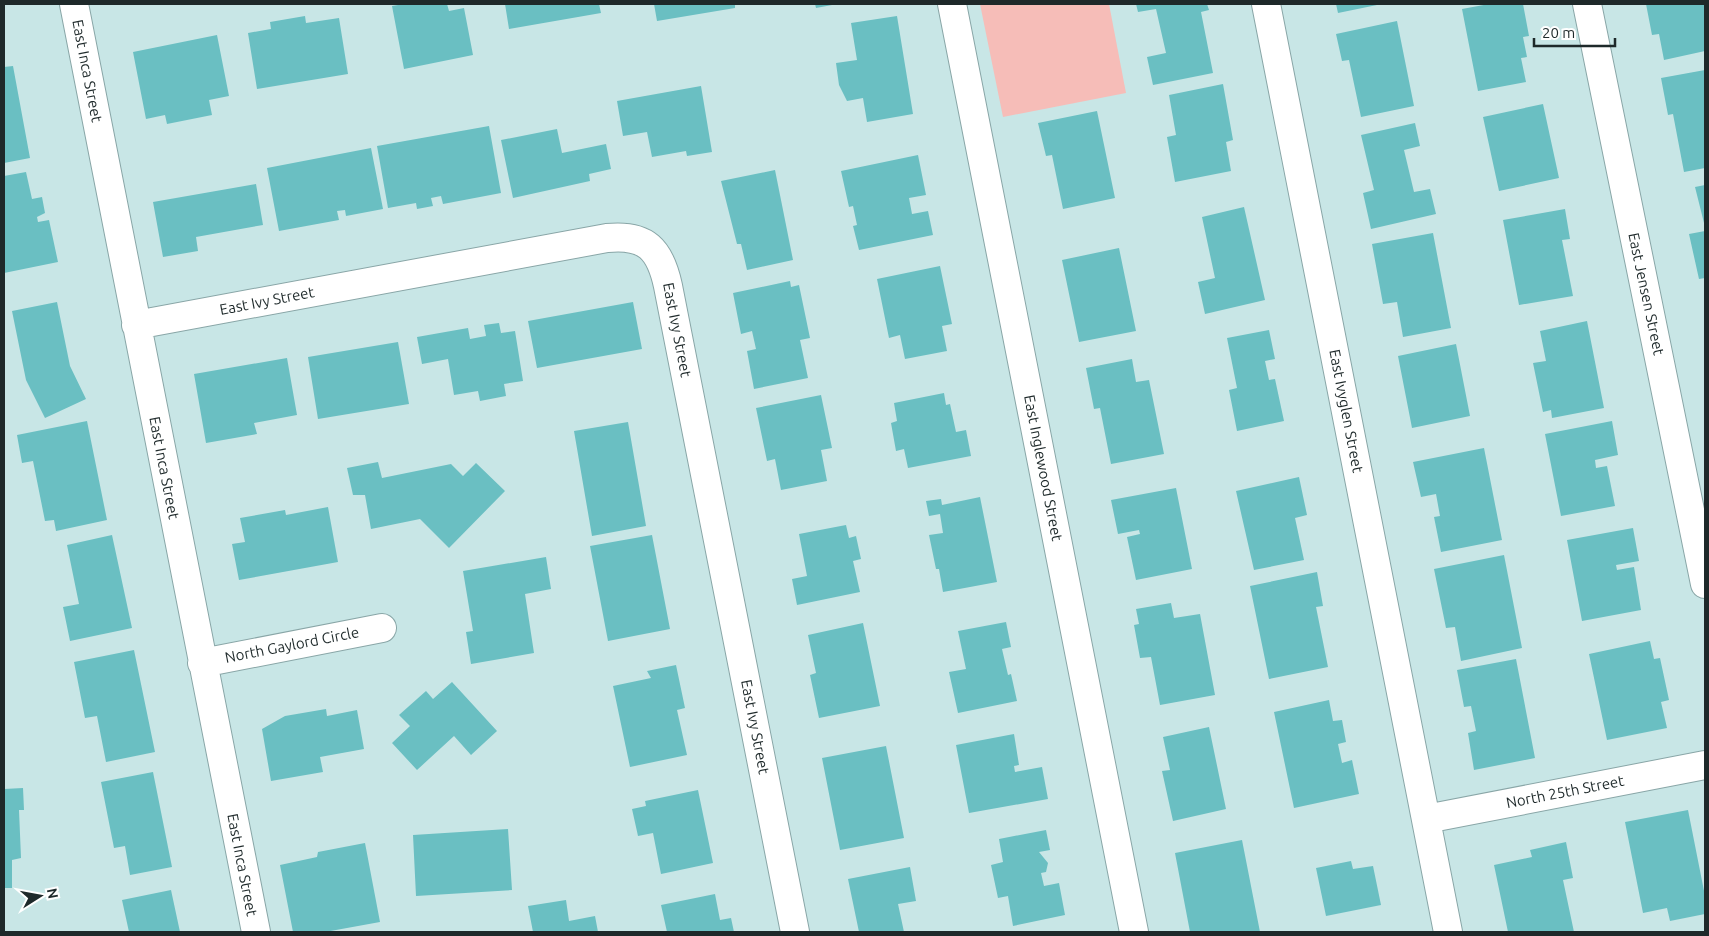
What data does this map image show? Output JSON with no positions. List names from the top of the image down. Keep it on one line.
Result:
{"streets":{"street":["East Inca Street","East Jensen Street","East Ivy Street","East Ivyglen Street","East Inglewood Street","North Gaylord Circle","North 25th Street"]},"crossings":[["East Inca Street","East Ivy Street"],["East Inca Street","North Gaylord Circle"],["East Ivyglen Street","North 25th Street"]],"scale_bar":"20 m","north":"right"}
